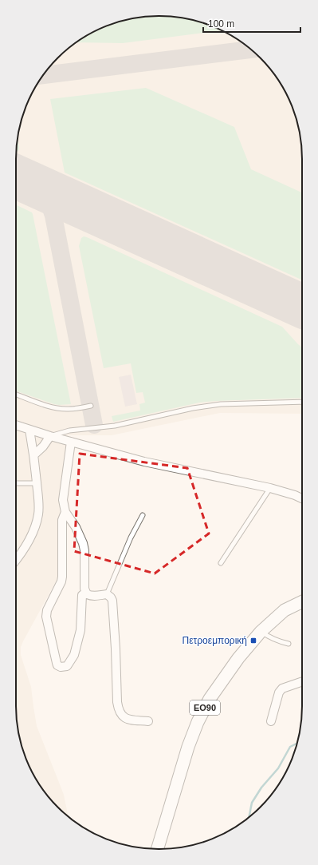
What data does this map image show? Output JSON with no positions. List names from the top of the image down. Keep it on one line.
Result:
{"streets":{"main road":["ΕΟ90"]},"places":{"transit":["Πετροεμπορική"]},"scale_bar":"100 m"}
